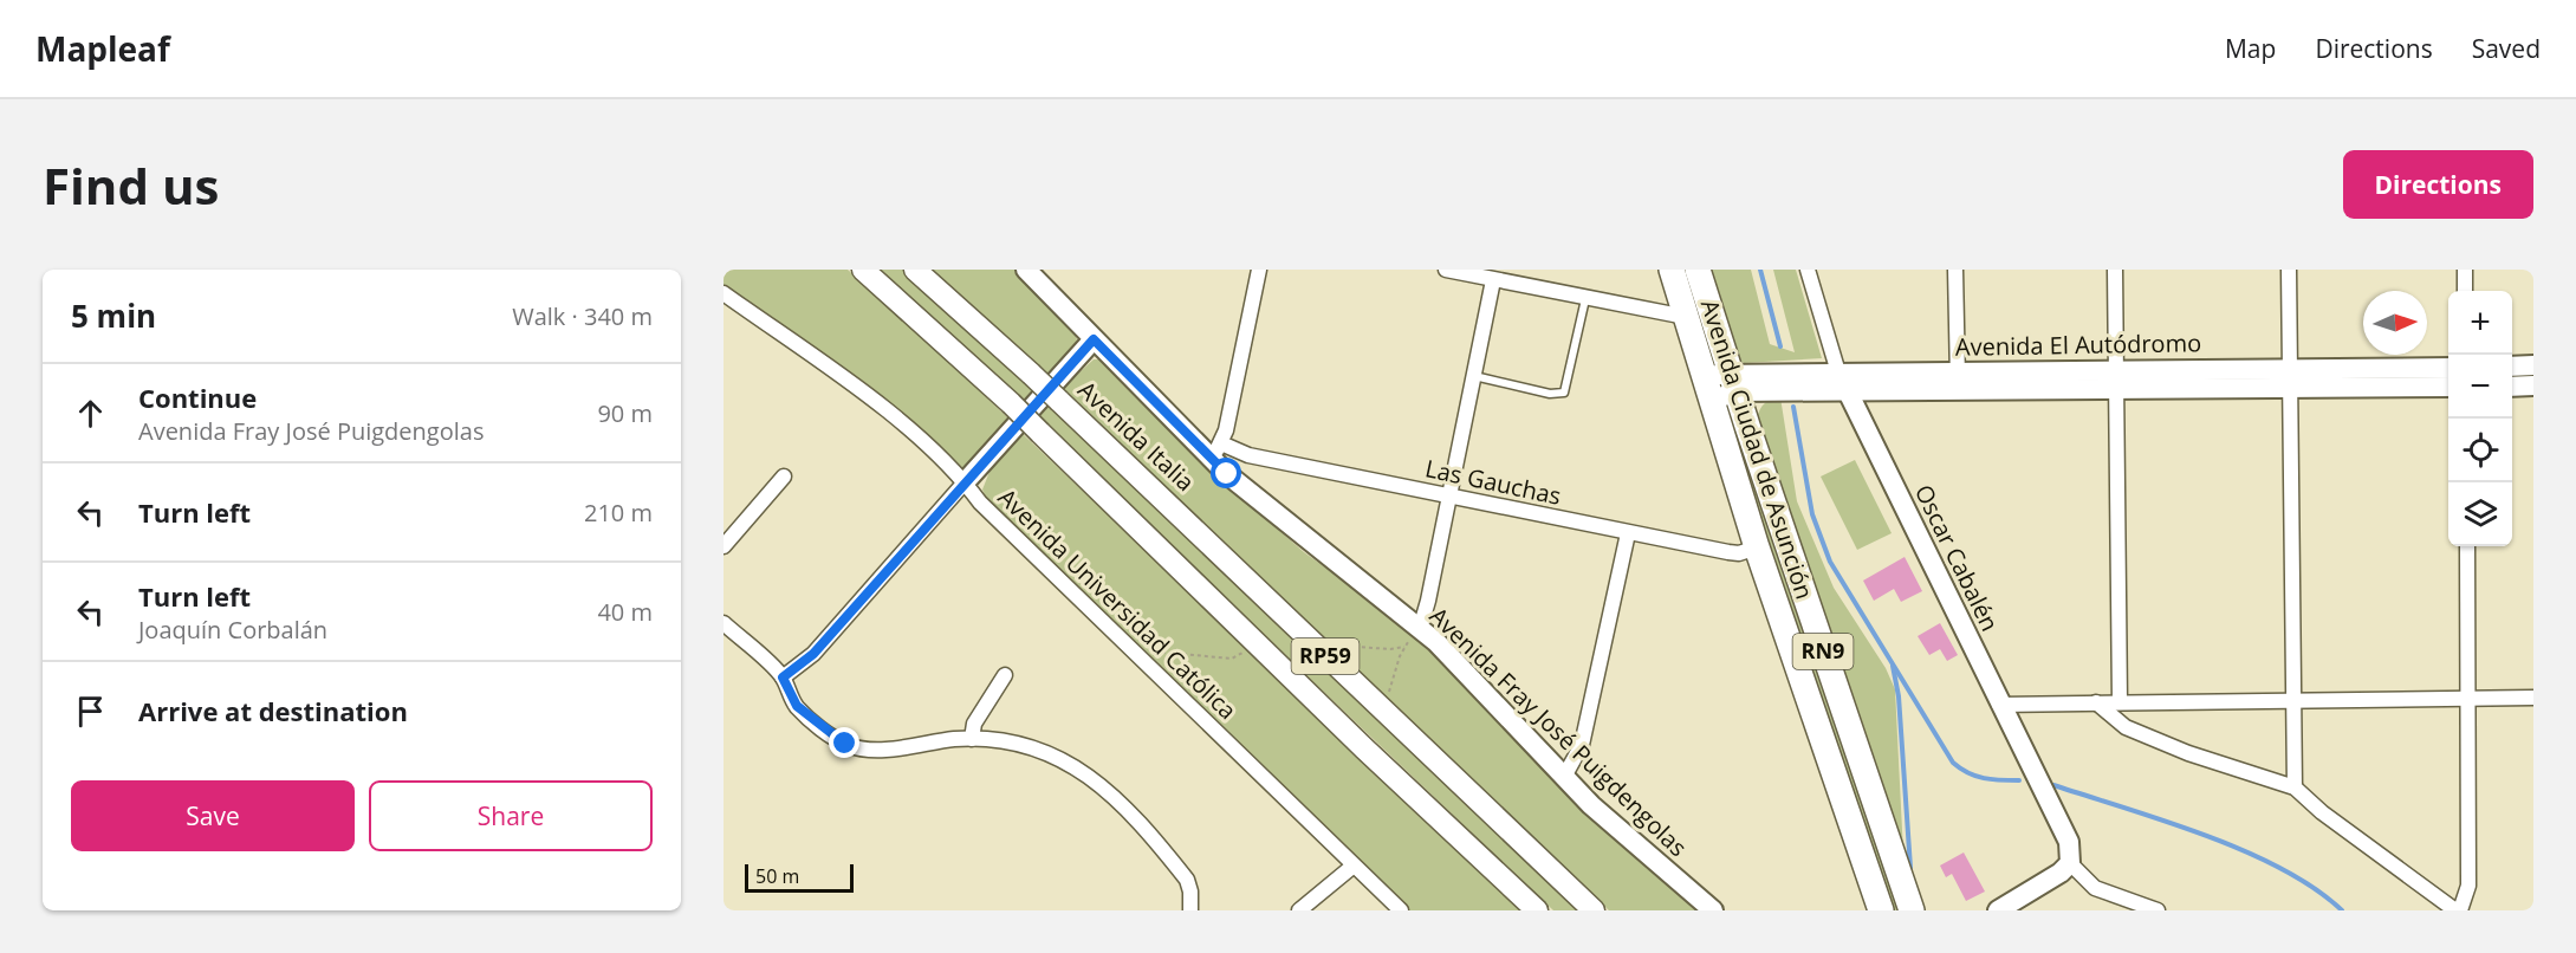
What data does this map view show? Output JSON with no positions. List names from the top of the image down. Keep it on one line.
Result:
{"streets":{"highway":["Avenida Ciudad de Asunción","RN9"],"main road":["Avenida Italia","RP59"],"street":["Avenida El Autódromo","Las Gauchas","Oscar Cabalén","Avenida Universidad Católica","Avenida Fray José Puigdengolas"]},"crossings":[["Avenida El Autódromo","Avenida Ciudad de Asunción"],["Avenida El Autódromo","Oscar Cabalén"],["Avenida Ciudad de Asunción","Las Gauchas"],["Las Gauchas","Avenida Fray José Puigdengolas"]],"scale_bar":"50 m","north":"right","page":{"header":"Mapleaf","nav":["Map","Directions","Saved"],"buttons":["Directions",["Save","Share"]],"title":"Find us","heading":["5 min","Walk · 340 m"],"map_buttons":["+","−"],"list":[["Continue","Avenida Fray José Puigdengolas","90 m"],["Turn left","210 m"],["Turn left","Joaquín Corbalán","40 m"],"Arrive at destination"],"scale":"50 m"}}
